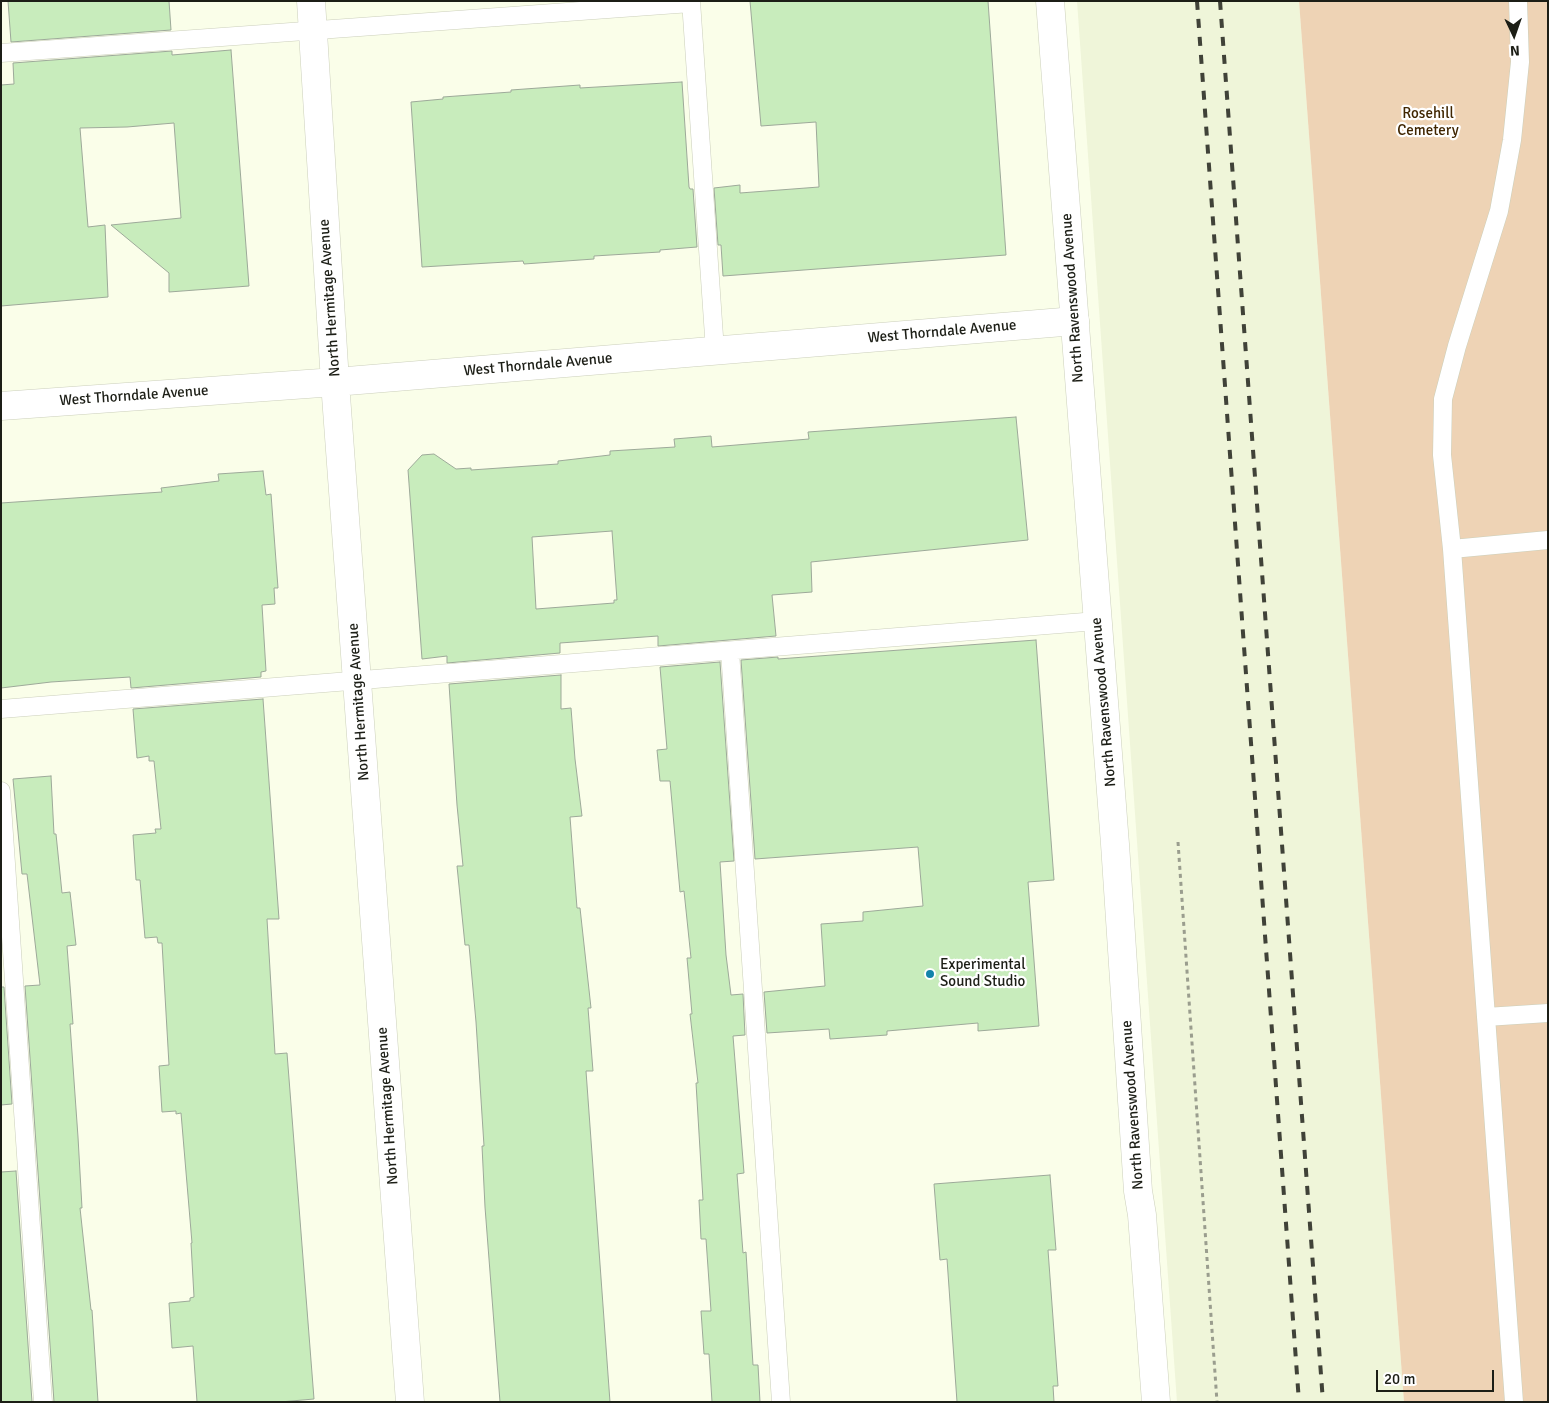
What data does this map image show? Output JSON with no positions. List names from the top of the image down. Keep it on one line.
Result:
{"streets":{"street":["North Hermitage Avenue","North Ravenswood Avenue","West Thorndale Avenue"]},"crossings":[["North Hermitage Avenue","West Thorndale Avenue"],["North Ravenswood Avenue","West Thorndale Avenue"]],"parks":["Rosehill Cemetery"],"places":["Experimental Sound Studio"],"scale_bar":"20 m","north":"bottom"}
